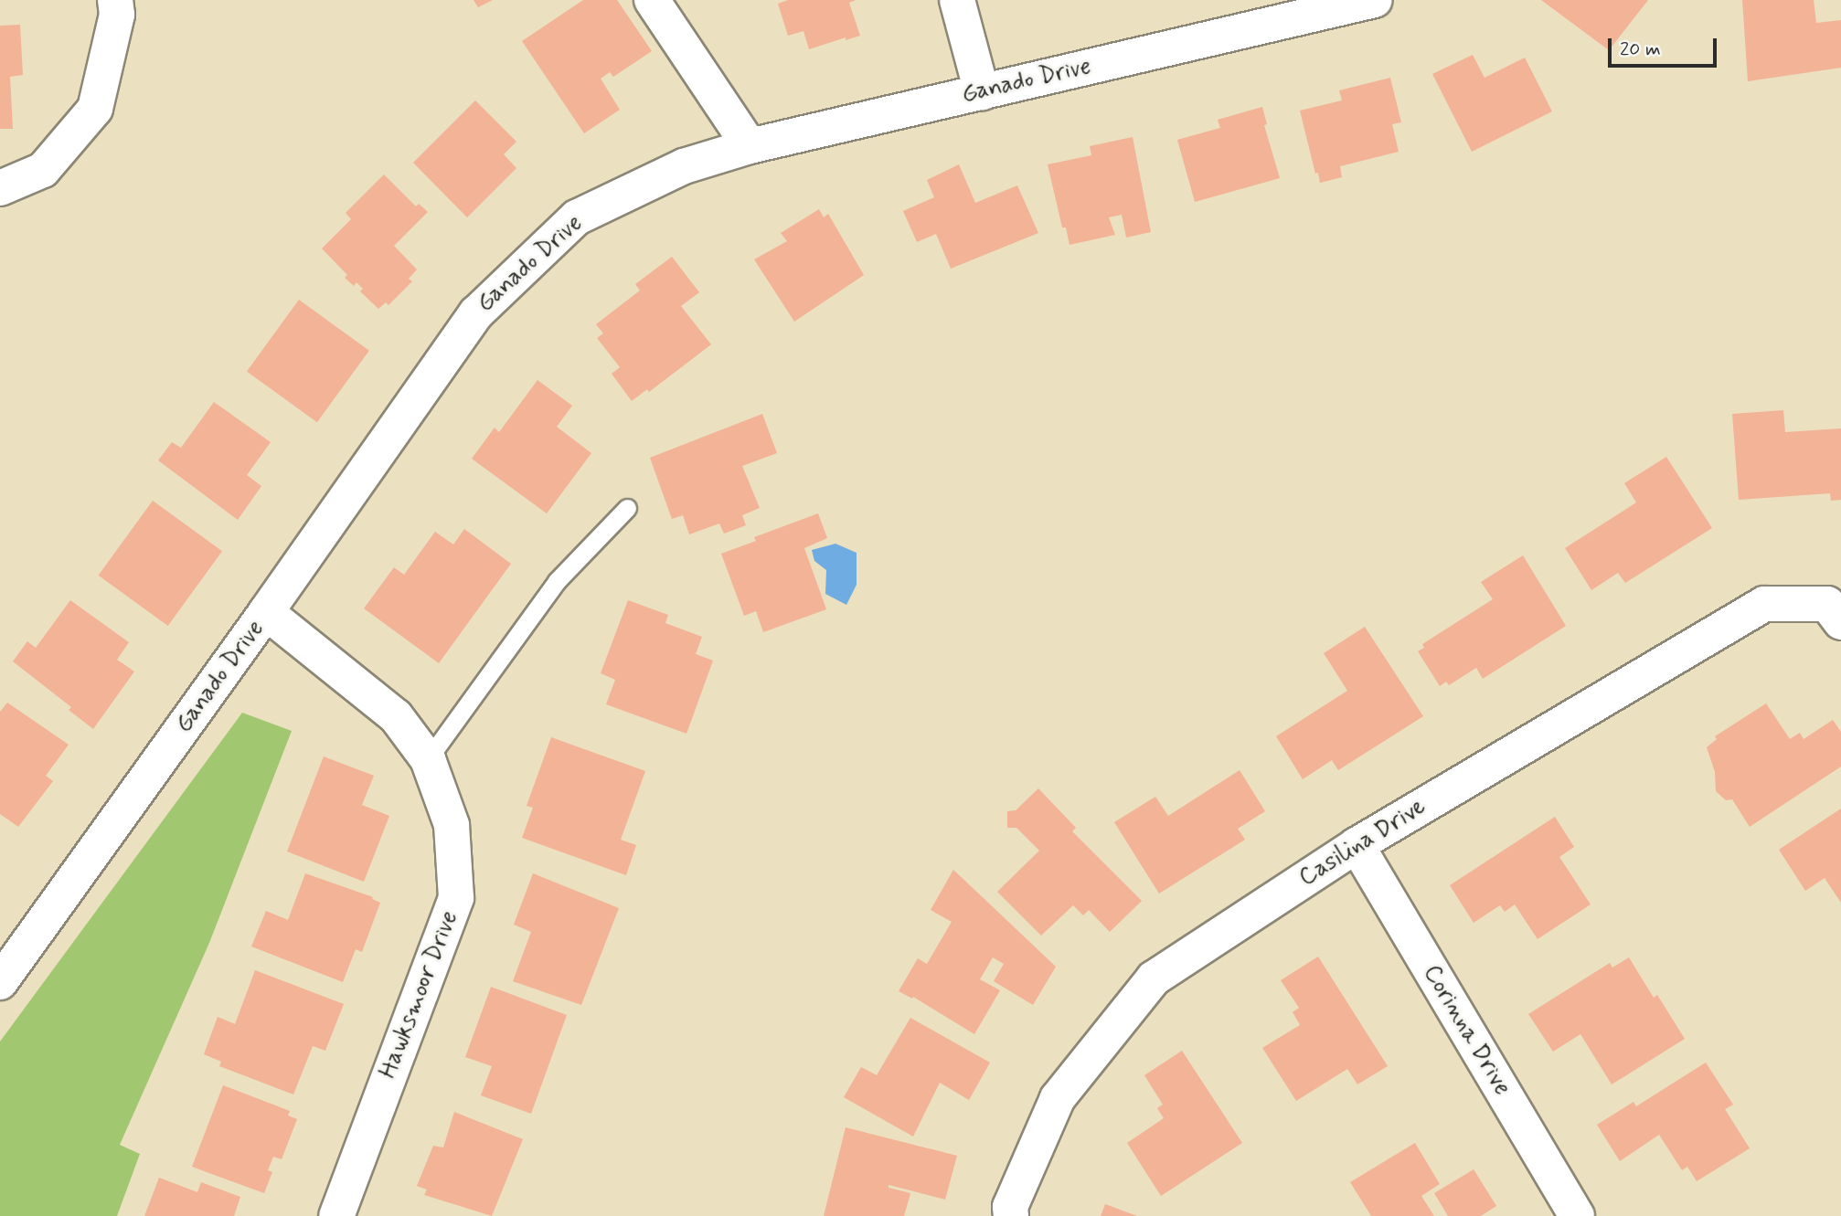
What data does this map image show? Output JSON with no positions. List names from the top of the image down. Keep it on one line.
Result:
{"streets":{"street":["Ganado Drive","Casilina Drive","Hawksmoor Drive","Corinna Drive"]},"crossings":[["Ganado Drive","Hawksmoor Drive"],["Casilina Drive","Corinna Drive"]],"scale_bar":"20 m"}
